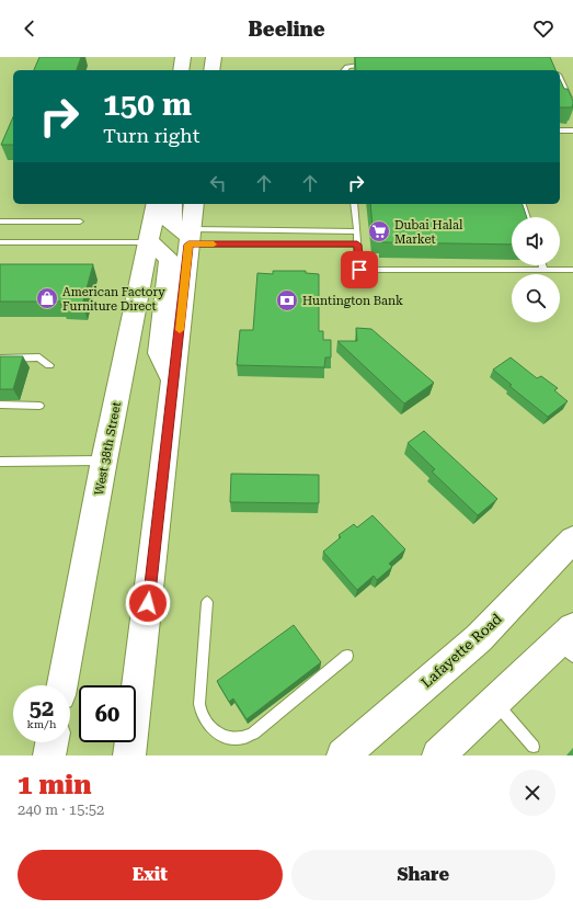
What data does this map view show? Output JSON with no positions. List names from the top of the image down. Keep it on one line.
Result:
{"streets":{"main road":["West 38th Street","Lafayette Road"]},"places":{"supermarket":["Dubai Halal Market"],"shop":["American Factory Furniture Direct"],"bank":["Huntington Bank"]},"page":{"header":"Beeline","turn":["150 m","Turn right"],"speed":"52 km/h","limit":"60","heading":["1 min","240 m · 15:52"],"buttons":["Exit","Share"]}}
